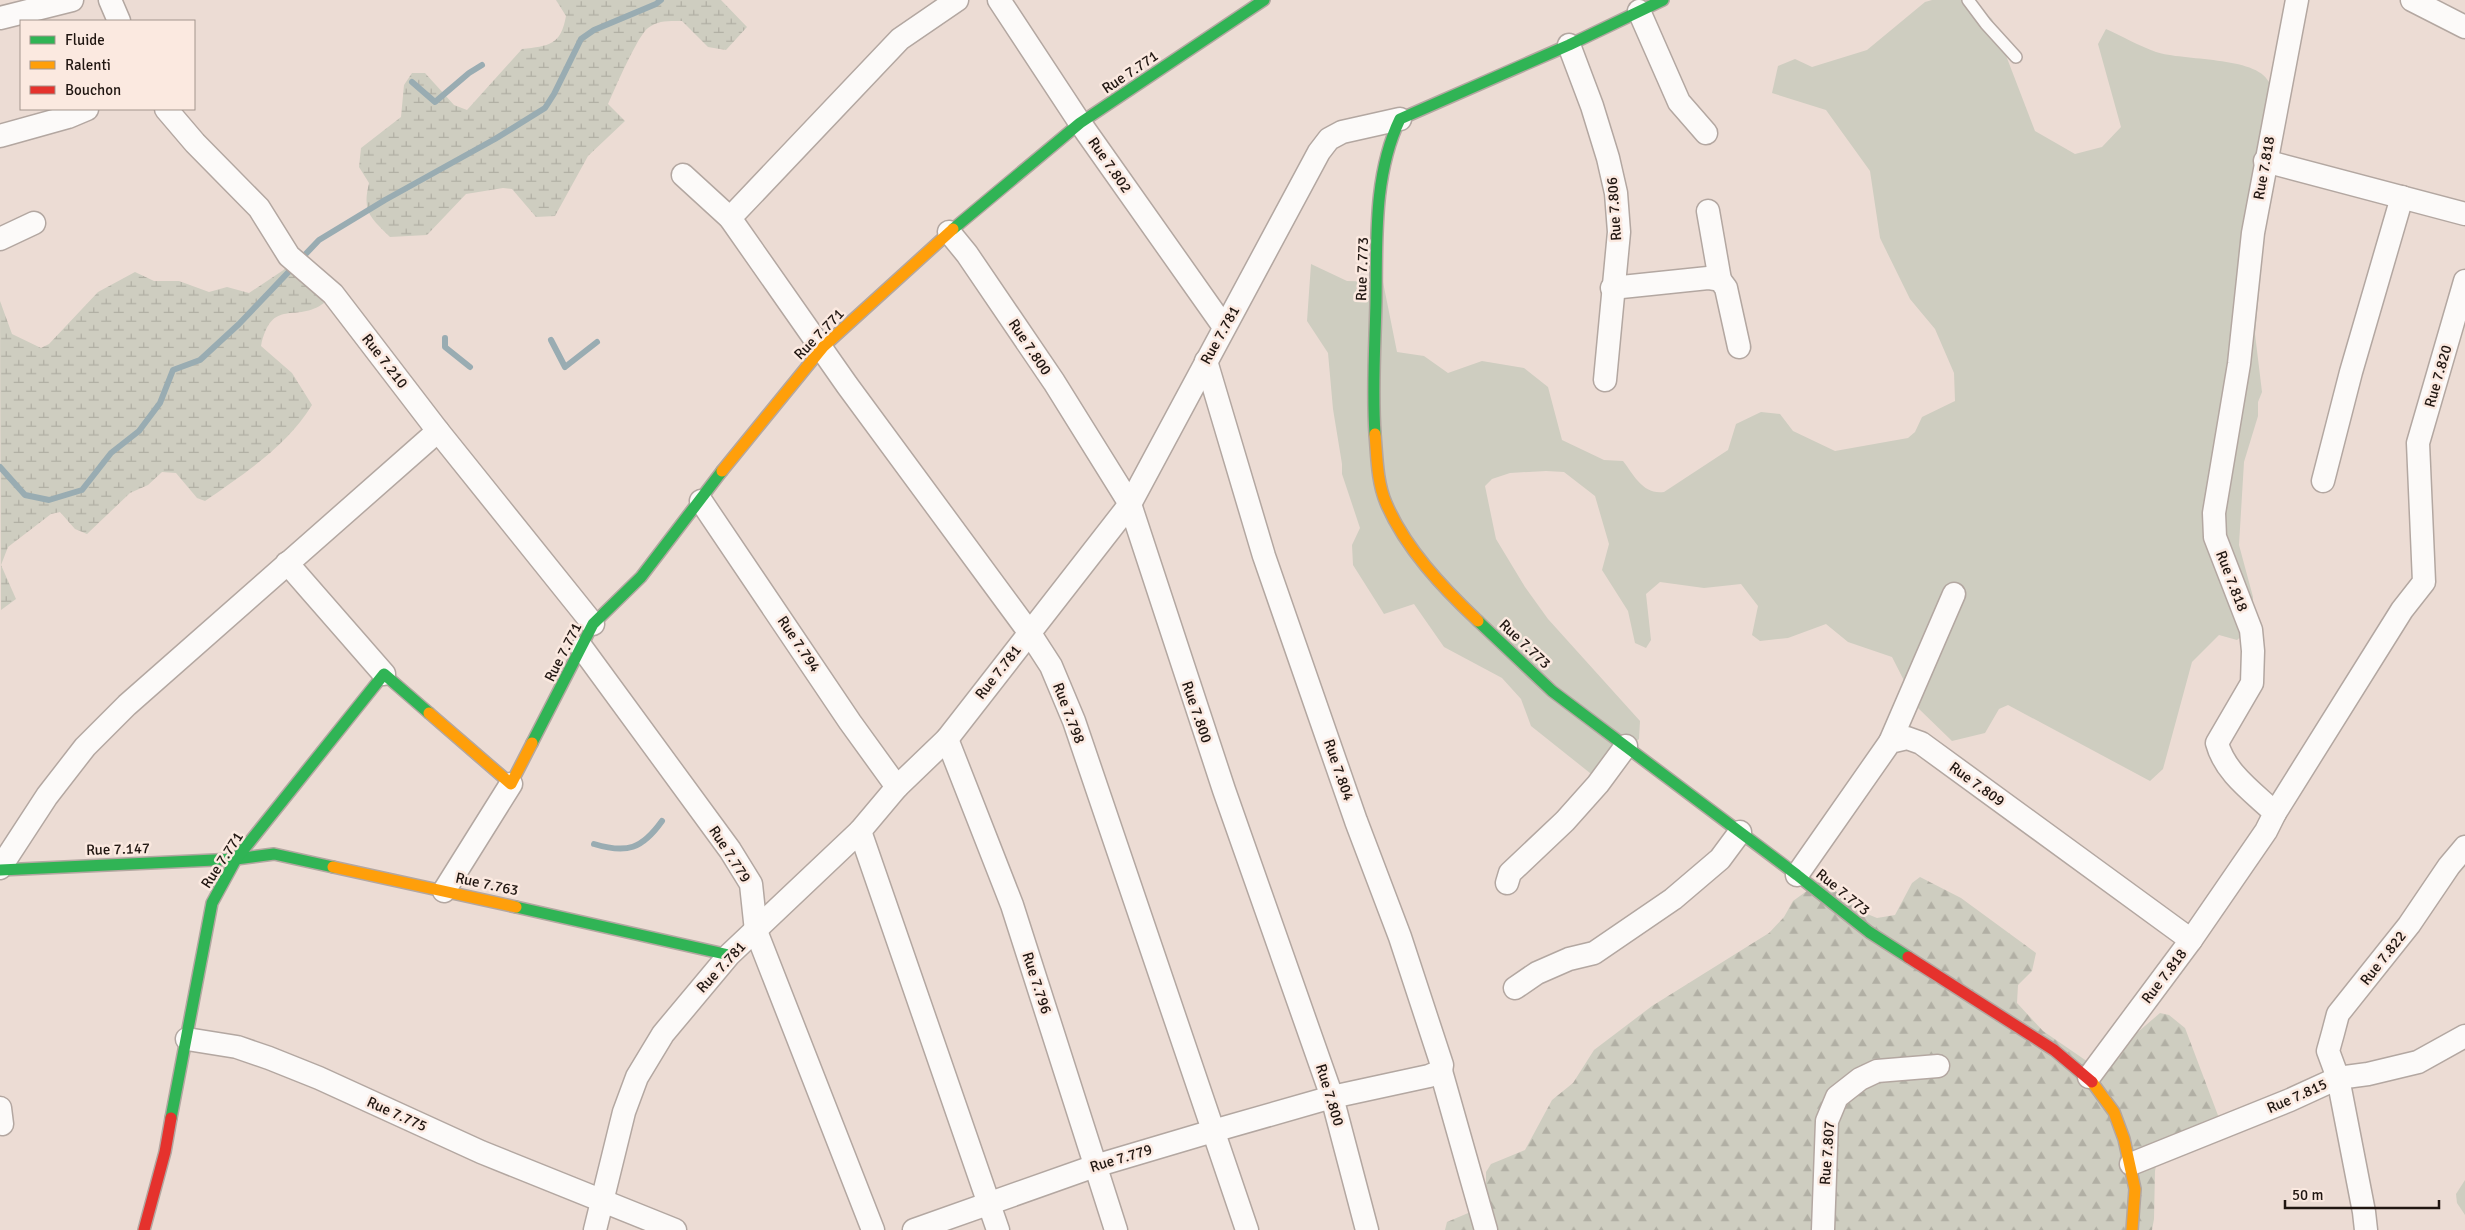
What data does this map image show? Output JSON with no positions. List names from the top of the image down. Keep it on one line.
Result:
{"streets":{"street":["Rue 7.771","Rue 7.802","Rue 7.818","Rue 7.806","Rue 7.773","Rue 7.781","Rue 7.800","Rue 7.210","Rue 7.820","Rue 7.794","Rue 7.798","Rue 7.804","Rue 7.809","Rue 7.147","Rue 7.779","Rue 7.763","Rue 7.822","Rue 7.796","Rue 7.815","Rue 7.775","Rue 7.807"]},"crossings":[["Rue 7.771","Rue 7.802"],["Rue 7.771","Rue 7.800"],["Rue 7.771","Rue 7.210"],["Rue 7.771","Rue 7.794"],["Rue 7.771","Rue 7.798"],["Rue 7.771","Rue 7.147"],["Rue 7.771","Rue 7.779"],["Rue 7.771","Rue 7.763"],["Rue 7.771","Rue 7.775"],["Rue 7.802","Rue 7.781"],["Rue 7.818","Rue 7.773"],["Rue 7.818","Rue 7.820"],["Rue 7.818","Rue 7.809"],["Rue 7.773","Rue 7.781"],["Rue 7.773","Rue 7.815"],["Rue 7.781","Rue 7.800"],["Rue 7.781","Rue 7.794"],["Rue 7.781","Rue 7.798"],["Rue 7.781","Rue 7.804"],["Rue 7.781","Rue 7.779"],["Rue 7.781","Rue 7.763"],["Rue 7.781","Rue 7.796"],["Rue 7.781","Rue 7.775"],["Rue 7.800","Rue 7.779"],["Rue 7.798","Rue 7.779"],["Rue 7.147","Rue 7.763"],["Rue 7.779","Rue 7.796"],["Rue 7.822","Rue 7.815"]],"legend":["Fluide","Ralenti","Bouchon"],"scale_bar":"50 m"}
